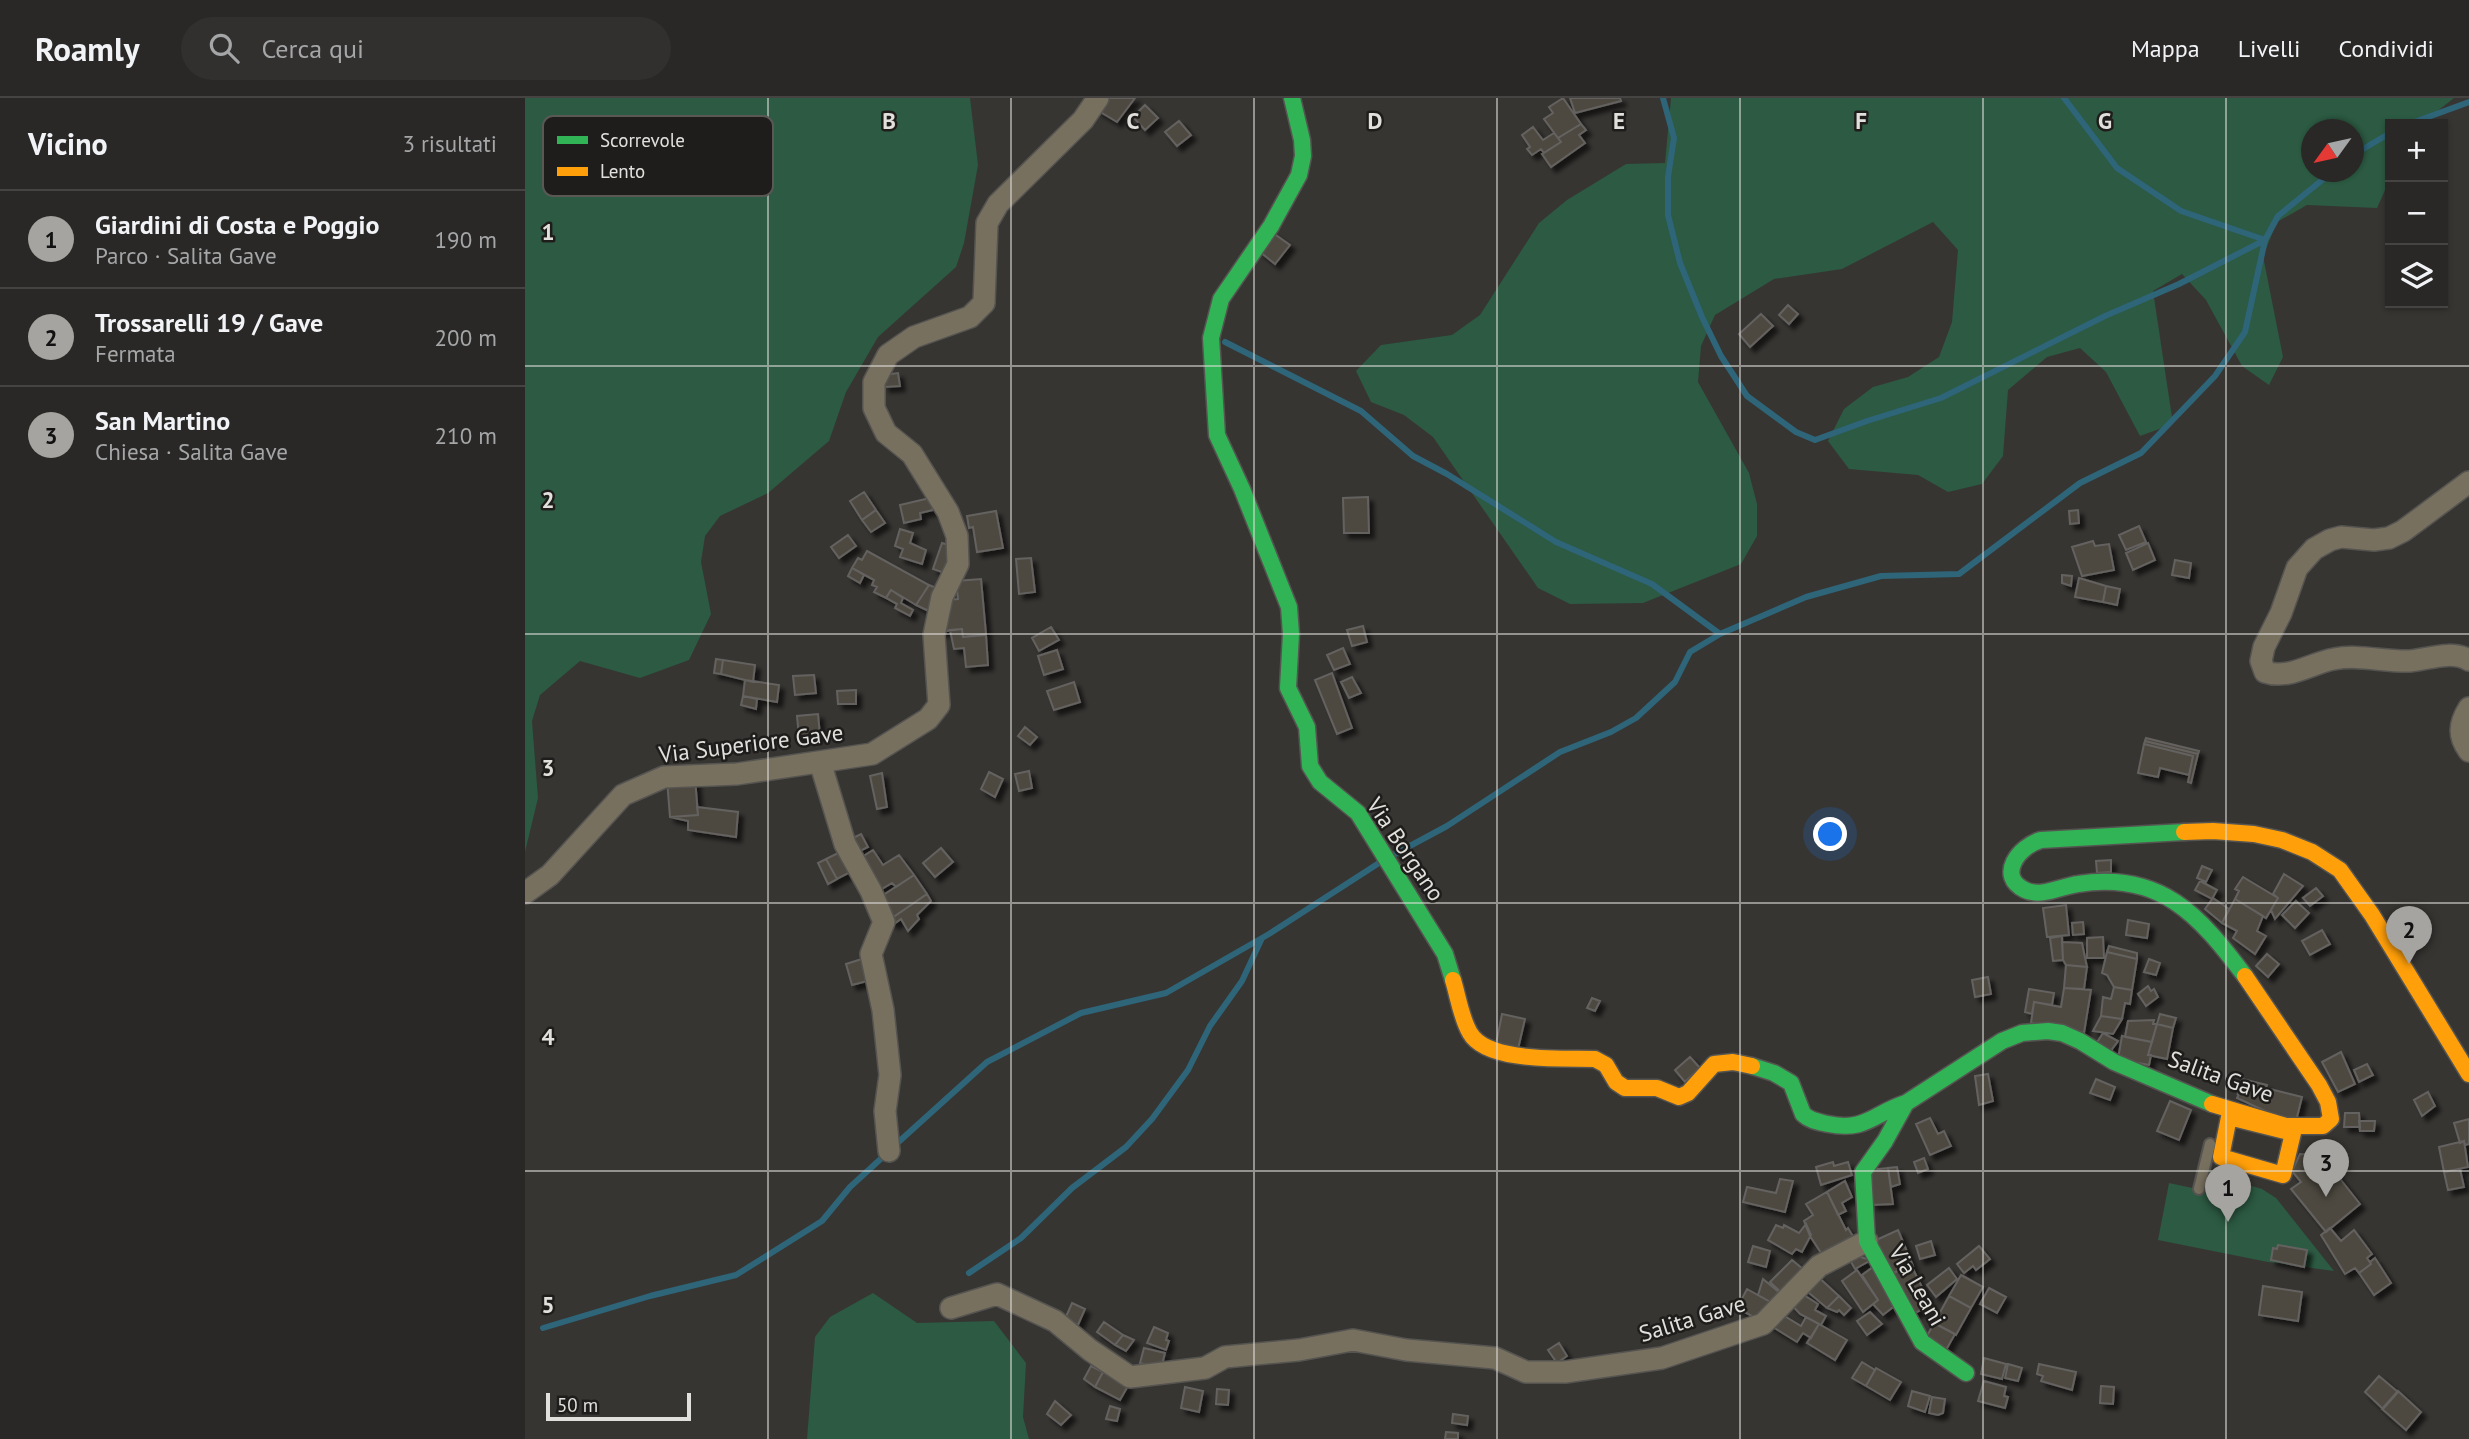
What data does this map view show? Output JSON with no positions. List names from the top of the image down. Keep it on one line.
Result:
{"streets":{"street":["Via Superiore Gave","Via Borgano","Salita Gave","Via Leani"]},"crossings":[["Via Borgano","Salita Gave"],["Salita Gave","Via Leani"]],"legend":["Scorrevole","Lento"],"scale_bar":"50 m","north":"bottom left","page":{"header":"Roamly","search":"Cerca qui","nav":["Mappa","Livelli","Condividi"],"heading":["Vicino","3 risultati"],"map_buttons":["+","−"],"list":[{"mark":"1","name":"Giardini di Costa e Poggio","note":"Parco · Salita Gave","value":"190 m"},{"mark":"2","name":"Trossarelli 19 / Gave","note":"Fermata","value":"200 m"},{"mark":"3","name":"San Martino","note":"Chiesa · Salita Gave","value":"210 m"}],"pins":["2","3","1"],"scale":"50 m"},"grid":{"columns":["B","C","D","E","F","G"],"rows":["1","2","3","4","5"]}}
